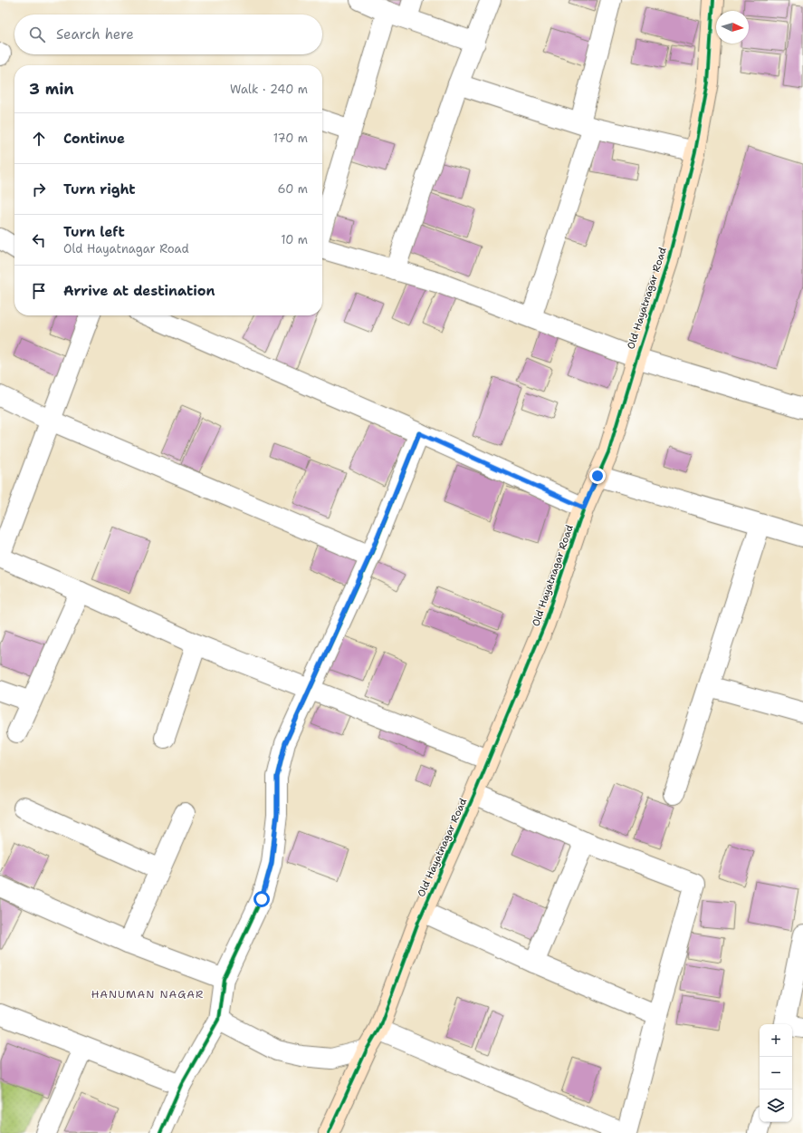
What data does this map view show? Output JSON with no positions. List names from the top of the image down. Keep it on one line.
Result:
{"streets":{"street":["Old Hayatnagar Road"]},"districts":["HANUMAN NAGAR"],"north":"right","page":{"search":"Search here","heading":["3 min","Walk · 240 m"],"list":[["Continue","170 m"],["Turn right","60 m"],["Turn left","Old Hayatnagar Road","10 m"],"Arrive at destination"],"map_buttons":["+","−"]}}
